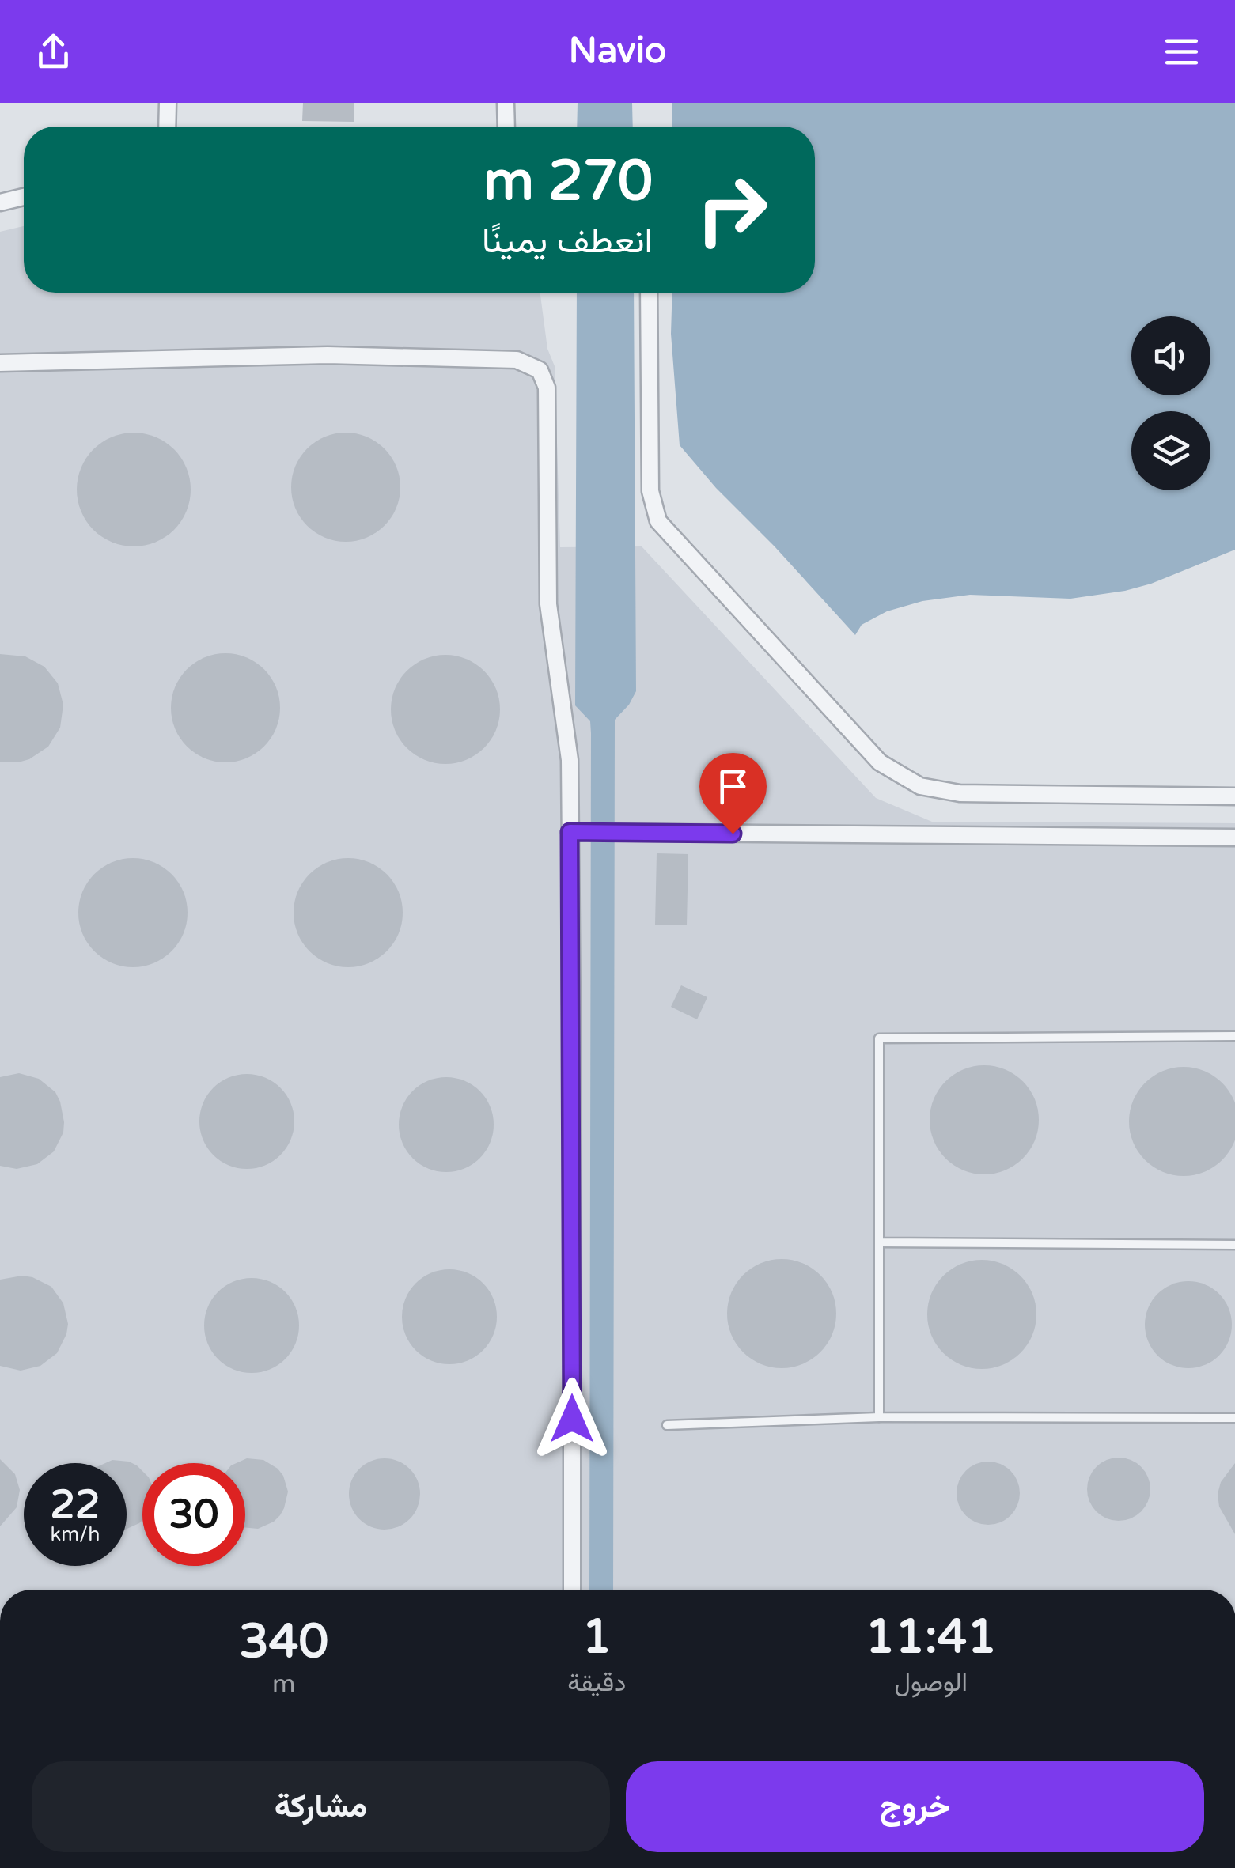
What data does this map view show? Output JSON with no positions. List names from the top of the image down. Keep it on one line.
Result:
{"page":{"header":"Navio","turn":["270 m","انعطف يمينًا"],"speed":"22 km/h","limit":"30","eta":["11:41","الوصول","1","دقيقة","340","m"],"buttons":["خروج","مشاركة"]}}
